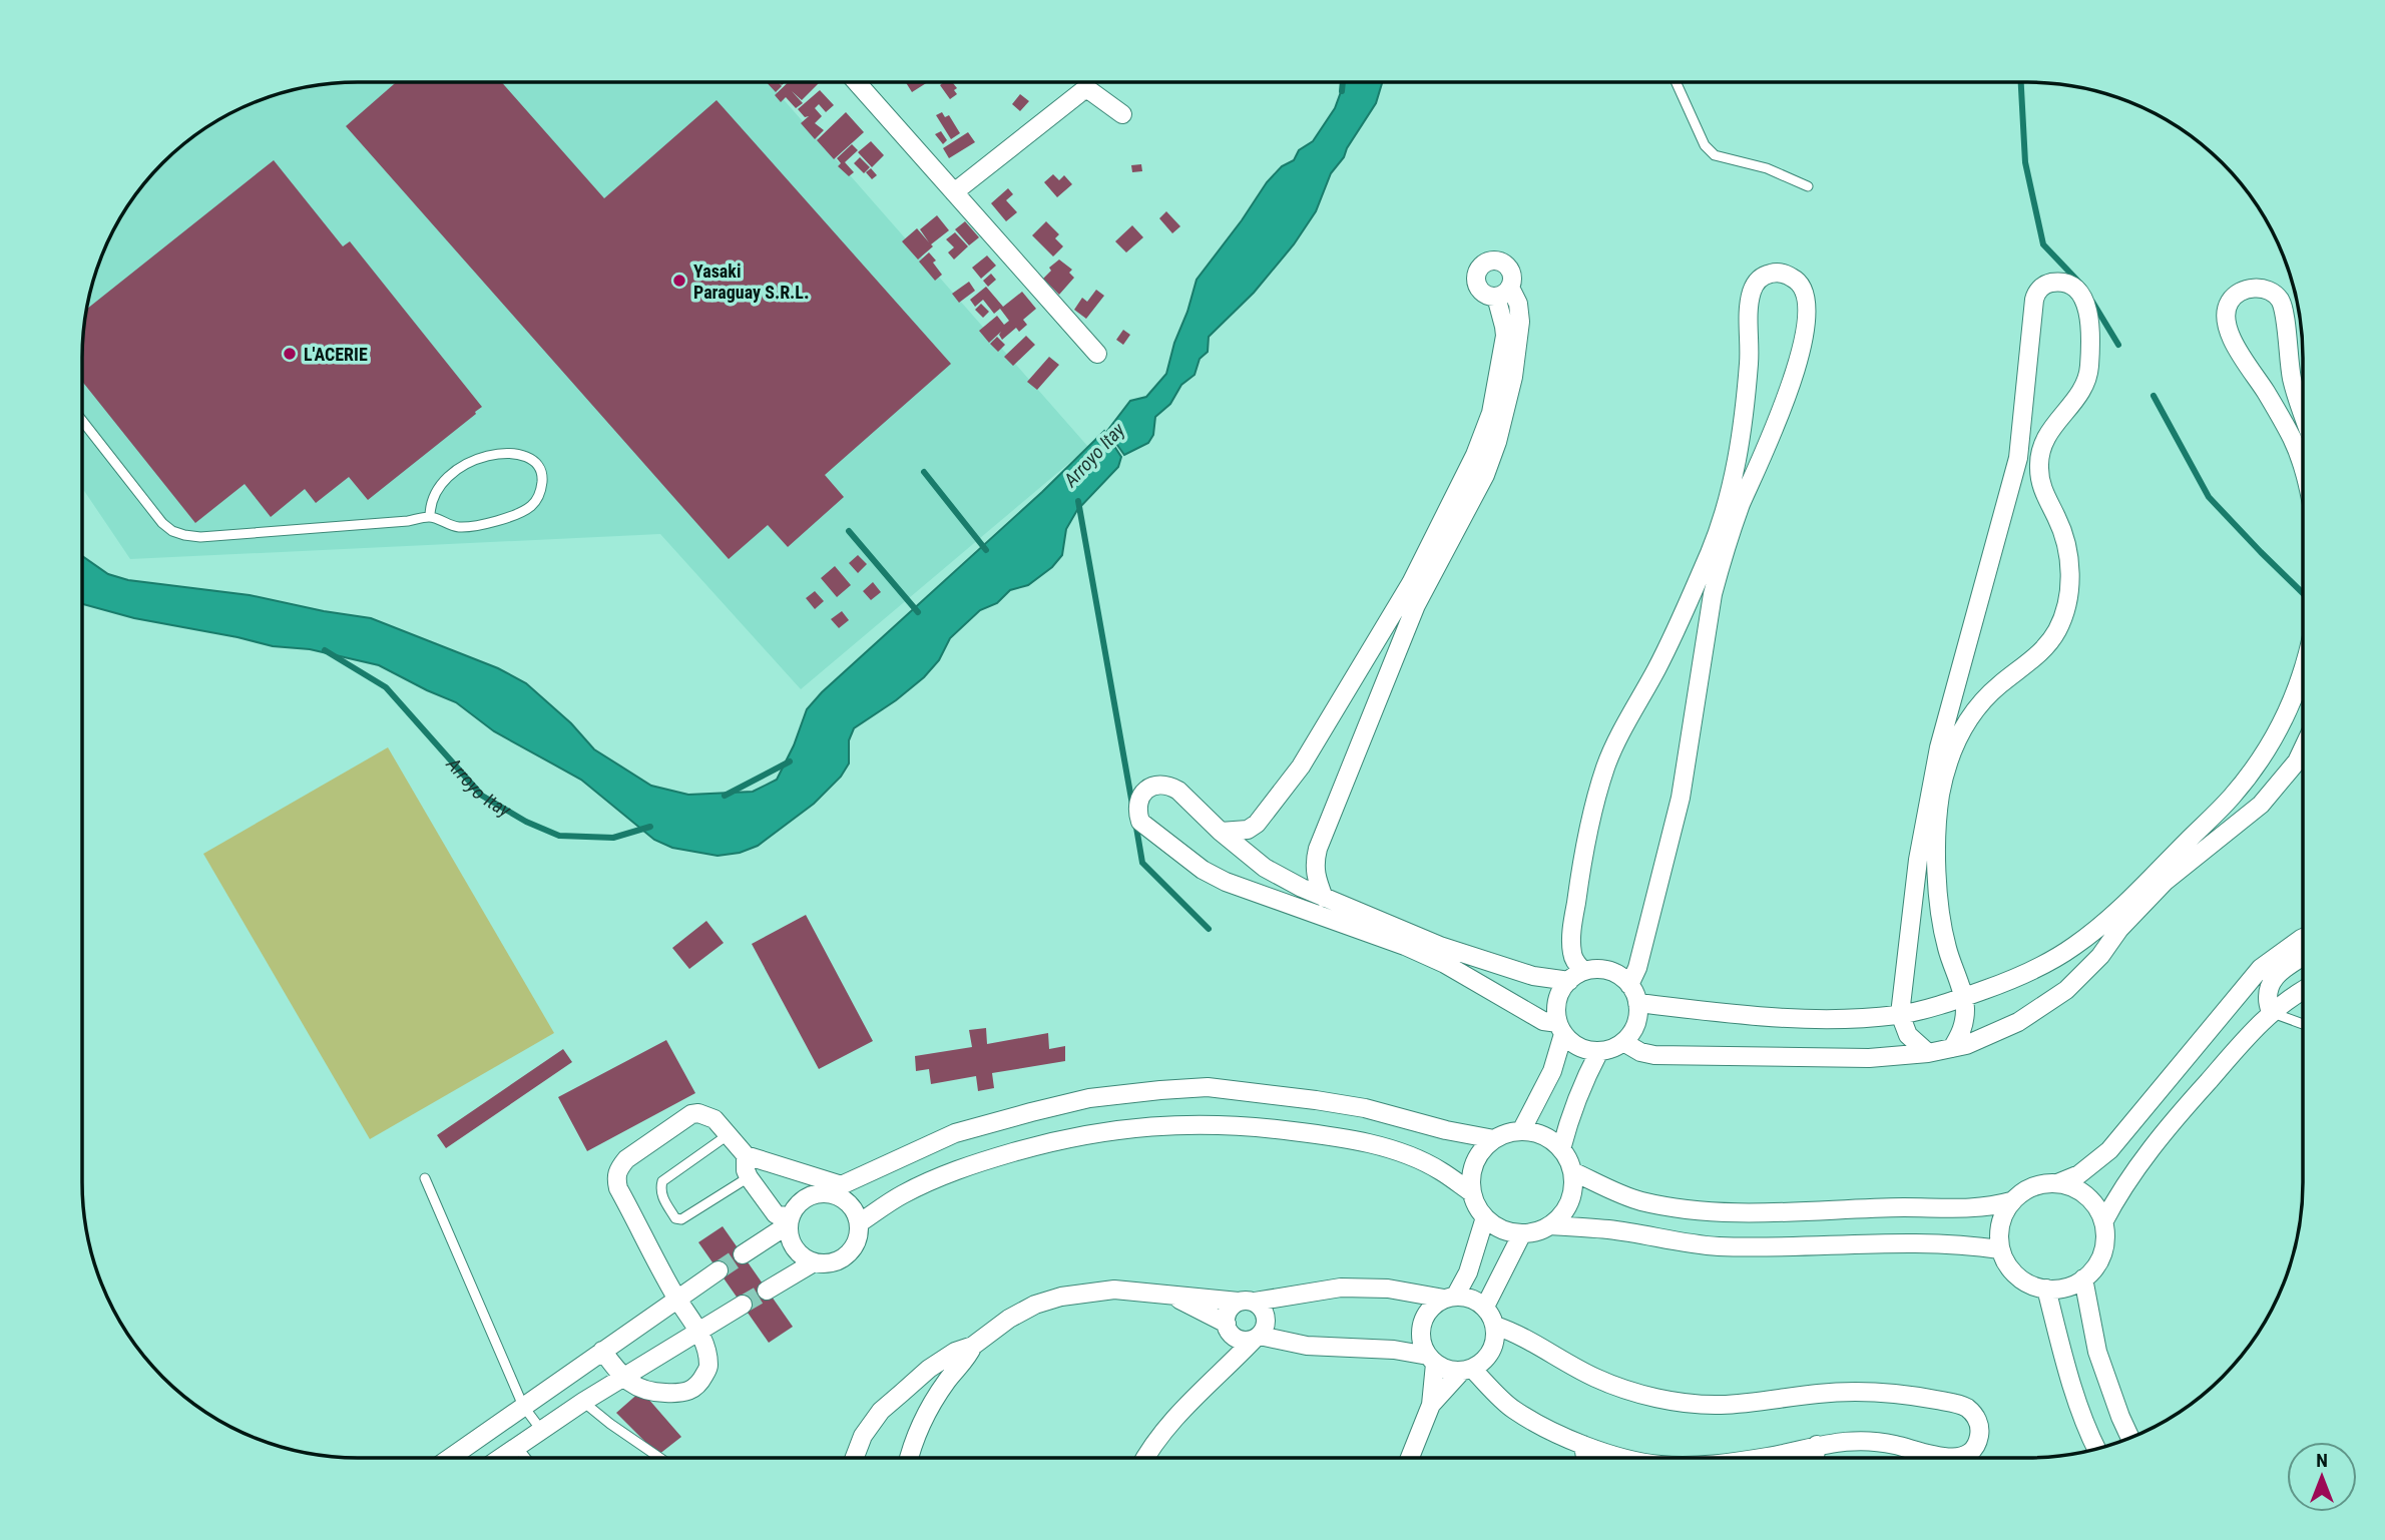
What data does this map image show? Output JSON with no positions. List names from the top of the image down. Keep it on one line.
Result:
{"water":["Arroyo Itay"],"places":["Yasaki Paraguay S.R.L.","L'ACERIE"],"north":"top"}
